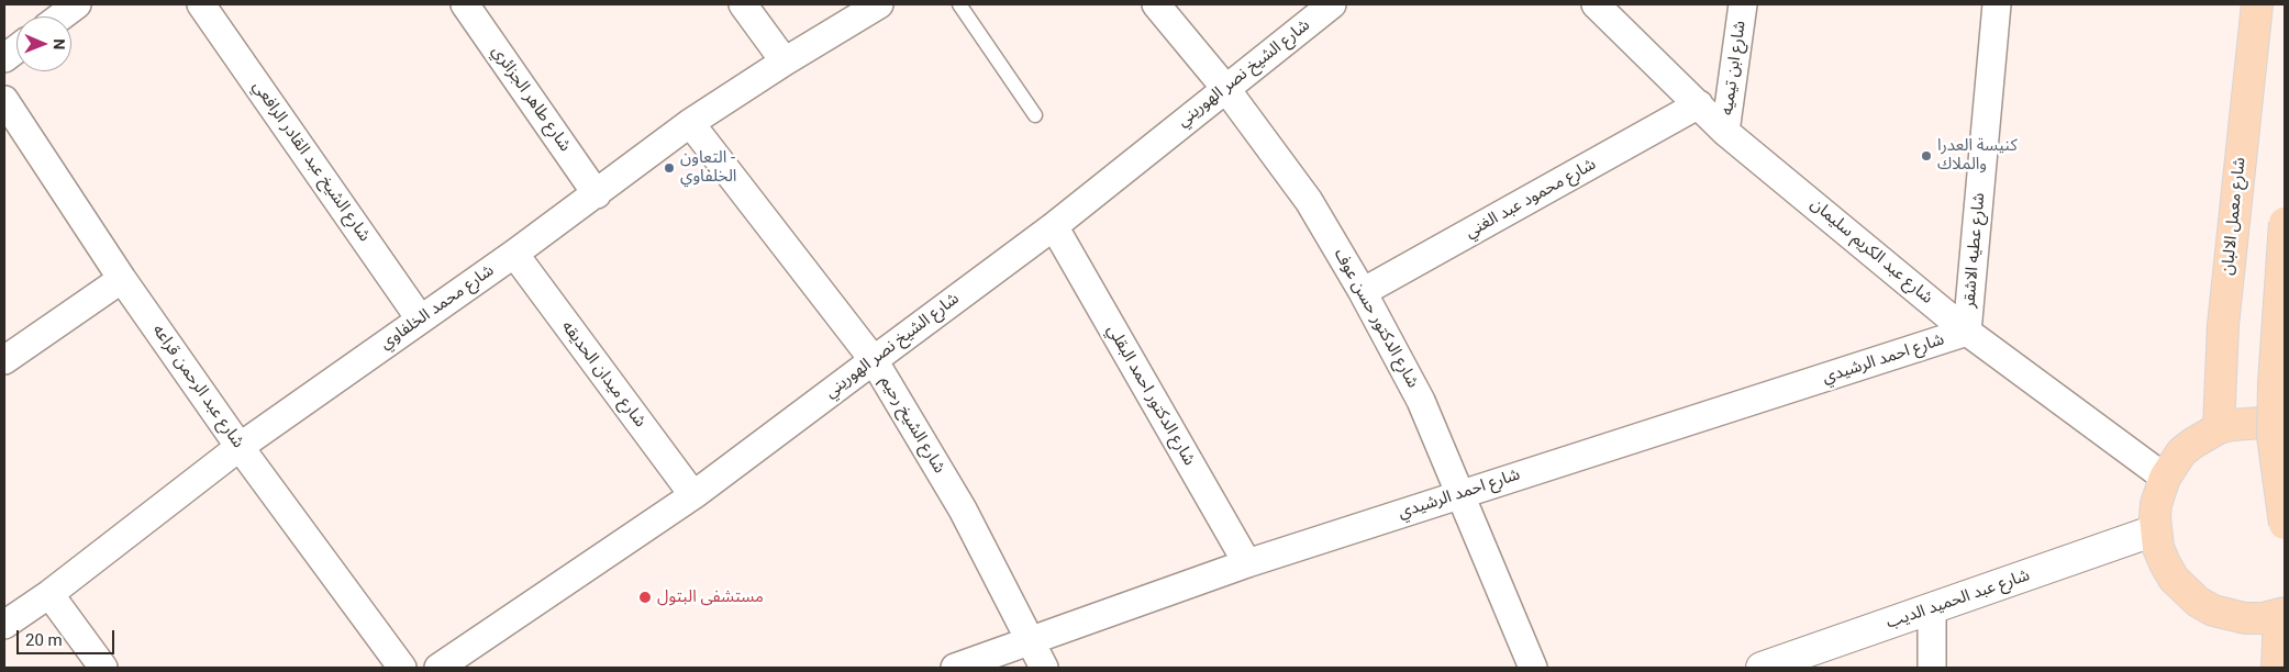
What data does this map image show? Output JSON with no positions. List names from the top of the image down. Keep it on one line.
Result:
{"streets":{"main road":["شارع معمل الالبان"],"street":["شارع ابن تيميه","شارع الشيخ نصر الهوريني","شارع طاهر الجزائري","شارع الشيخ عبد القادر الرافعي","شارع محمود عبد الغني","شارع عطيه الاشقر","شارع عبد الكريم سليمان","شارع محمد الخلفاوي","شارع الدكتور حسن عوف","شارع احمد الرشيدي","شارع ميدان الحديقه","شارع عبد الرحمن قراعه","شارع الدكتور احمد البقلي","شارع الشيخ رحيم","شارع عبد الحميد الديب"]},"crossings":[["شارع ابن تيميه","شارع عبد الكريم سليمان"],["شارع الشيخ نصر الهوريني","شارع الدكتور حسن عوف"],["شارع الشيخ نصر الهوريني","شارع ميدان الحديقه"],["شارع الشيخ نصر الهوريني","شارع الدكتور احمد البقلي"],["شارع الشيخ نصر الهوريني","شارع الشيخ رحيم"],["شارع طاهر الجزائري","شارع محمد الخلفاوي"],["شارع الشيخ عبد القادر الرافعي","شارع محمد الخلفاوي"],["شارع محمود عبد الغني","شارع عبد الكريم سليمان"],["شارع محمود عبد الغني","شارع الدكتور حسن عوف"],["شارع عطيه الاشقر","شارع عبد الكريم سليمان"],["شارع عطيه الاشقر","شارع احمد الرشيدي"],["شارع عبد الكريم سليمان","شارع احمد الرشيدي"],["شارع محمد الخلفاوي","شارع ميدان الحديقه"],["شارع محمد الخلفاوي","شارع عبد الرحمن قراعه"],["شارع محمد الخلفاوي","شارع الشيخ رحيم"],["شارع الدكتور حسن عوف","شارع احمد الرشيدي"],["شارع احمد الرشيدي","شارع الدكتور احمد البقلي"],["شارع احمد الرشيدي","شارع الشيخ رحيم"]],"places":["كنيسة العدرا والملاك","التعاون - الخلفاوي","مستشفى البتول"],"scale_bar":"20 m","north":"right"}
